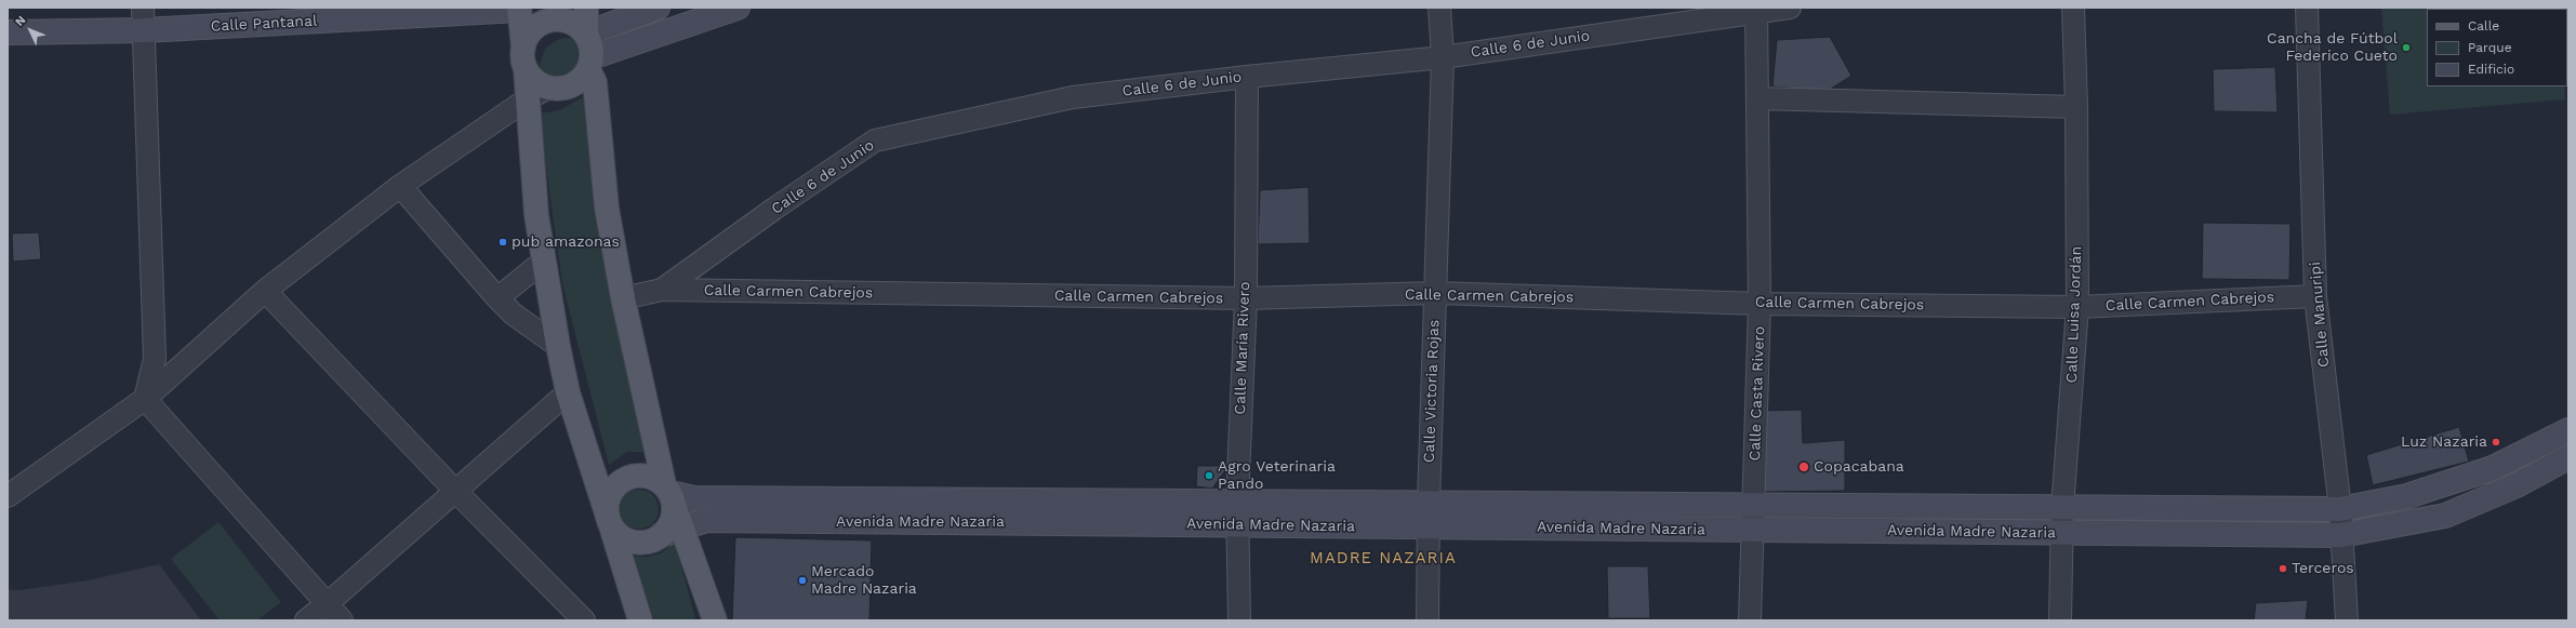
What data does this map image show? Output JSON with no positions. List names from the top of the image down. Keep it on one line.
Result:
{"streets":{"street":["Calle Pantanal","Calle 6 de Junio","Calle Carmen Cabrejos","Calle Luisa Jordán","Calle Manuripi","Calle María Rivero","Calle Victoria Rojas","Calle Casta Rivero","Avenida Madre Nazaria"]},"crossings":[["Calle 6 de Junio","Calle Carmen Cabrejos"],["Calle 6 de Junio","Calle María Rivero"],["Calle 6 de Junio","Calle Victoria Rojas"],["Calle 6 de Junio","Calle Casta Rivero"],["Calle Carmen Cabrejos","Calle Luisa Jordán"],["Calle Carmen Cabrejos","Calle Manuripi"],["Calle Carmen Cabrejos","Calle María Rivero"],["Calle Carmen Cabrejos","Calle Victoria Rojas"],["Calle Carmen Cabrejos","Calle Casta Rivero"],["Calle Luisa Jordán","Avenida Madre Nazaria"],["Calle Manuripi","Avenida Madre Nazaria"],["Calle María Rivero","Avenida Madre Nazaria"],["Calle Victoria Rojas","Avenida Madre Nazaria"],["Calle Casta Rivero","Avenida Madre Nazaria"]],"districts":["MADRE NAZARIA"],"places":["Cancha de Fútbol Federico Cueto","pub amazonas","Luz Nazaria","Copacabana","Agro Veterinaria Pando","Terceros","Mercado Madre Nazaria"],"legend":["Calle","Parque","Edificio"],"north":"top left"}
